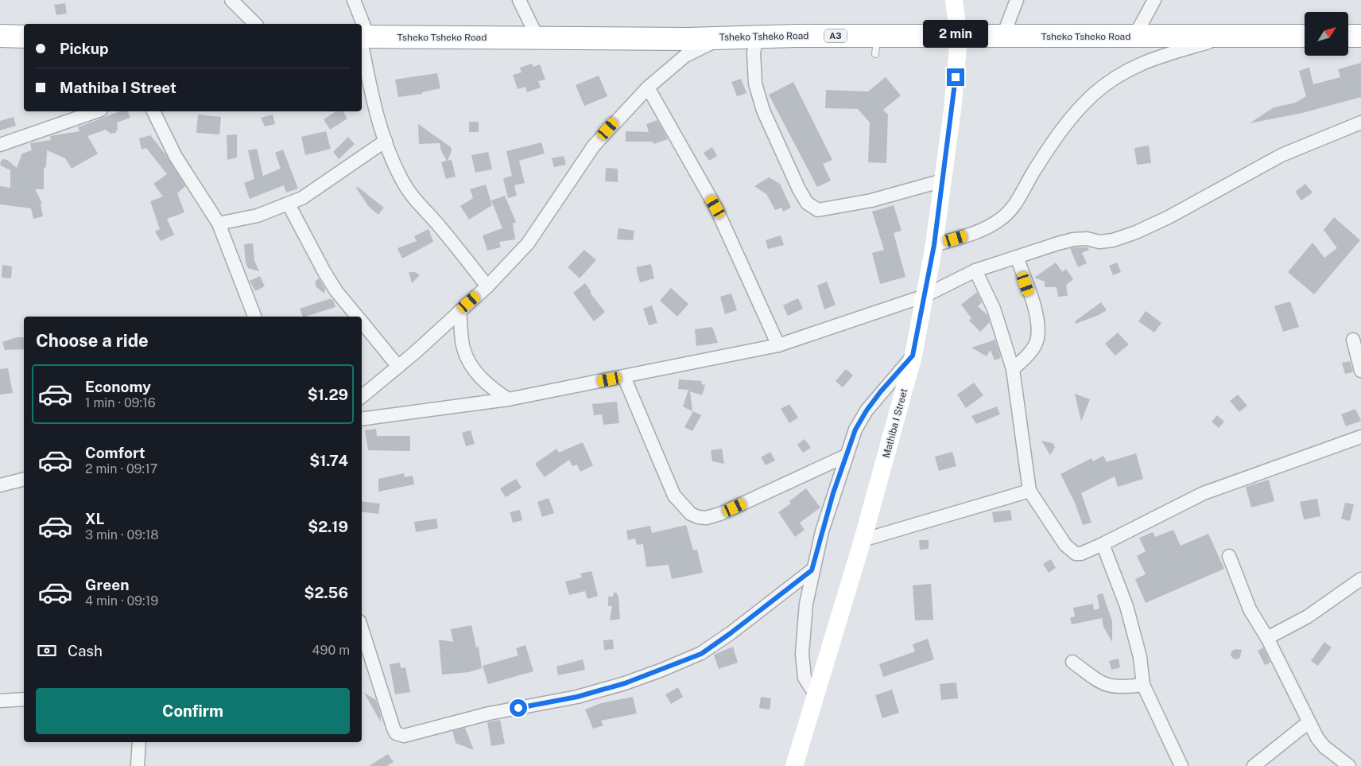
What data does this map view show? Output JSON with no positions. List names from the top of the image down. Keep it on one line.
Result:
{"streets":{"highway":["A3","Tsheko Tsheko Road"],"street":["Mathiba I Street"]},"crossings":[["Tsheko Tsheko Road","Mathiba I Street"]],"north":"top right","page":{"bubble":"2 min","banner":["Pickup","Mathiba I Street"],"heading":"Choose a ride","list":[{"name":"Economy","note":"1 min · 09:16","value":"$1.29"},{"name":"Comfort","note":"2 min · 09:17","value":"$1.74"},{"name":"XL","note":"3 min · 09:18","value":"$2.19"},{"name":"Green","note":"4 min · 09:19","value":"$2.56"}],"pay":["Cash","490 m"],"buttons":"Confirm"}}
